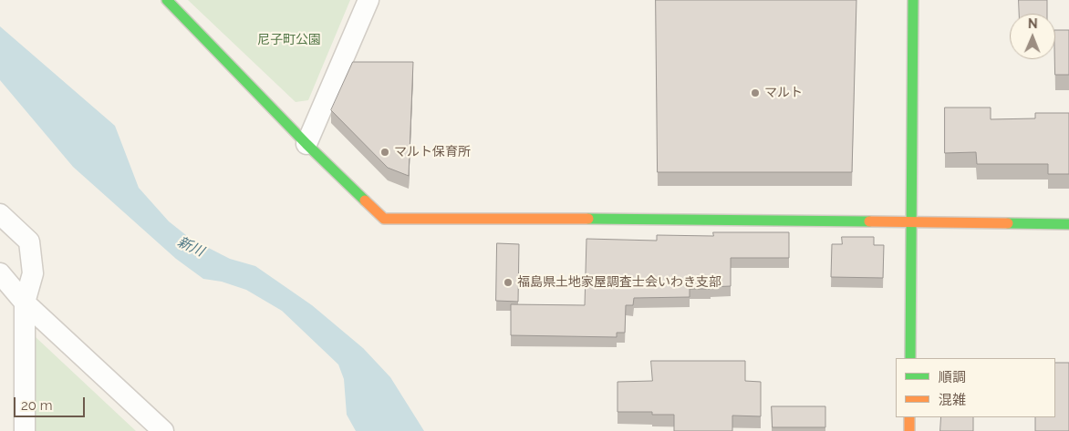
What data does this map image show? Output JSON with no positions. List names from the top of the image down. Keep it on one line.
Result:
{"water":["新川"],"parks":["尼子町公園"],"places":["マルト","マルト保育所","福島県土地家屋調査士会いわき支部"],"legend":["順調","混雑"],"scale_bar":"20 m","north":"top"}
